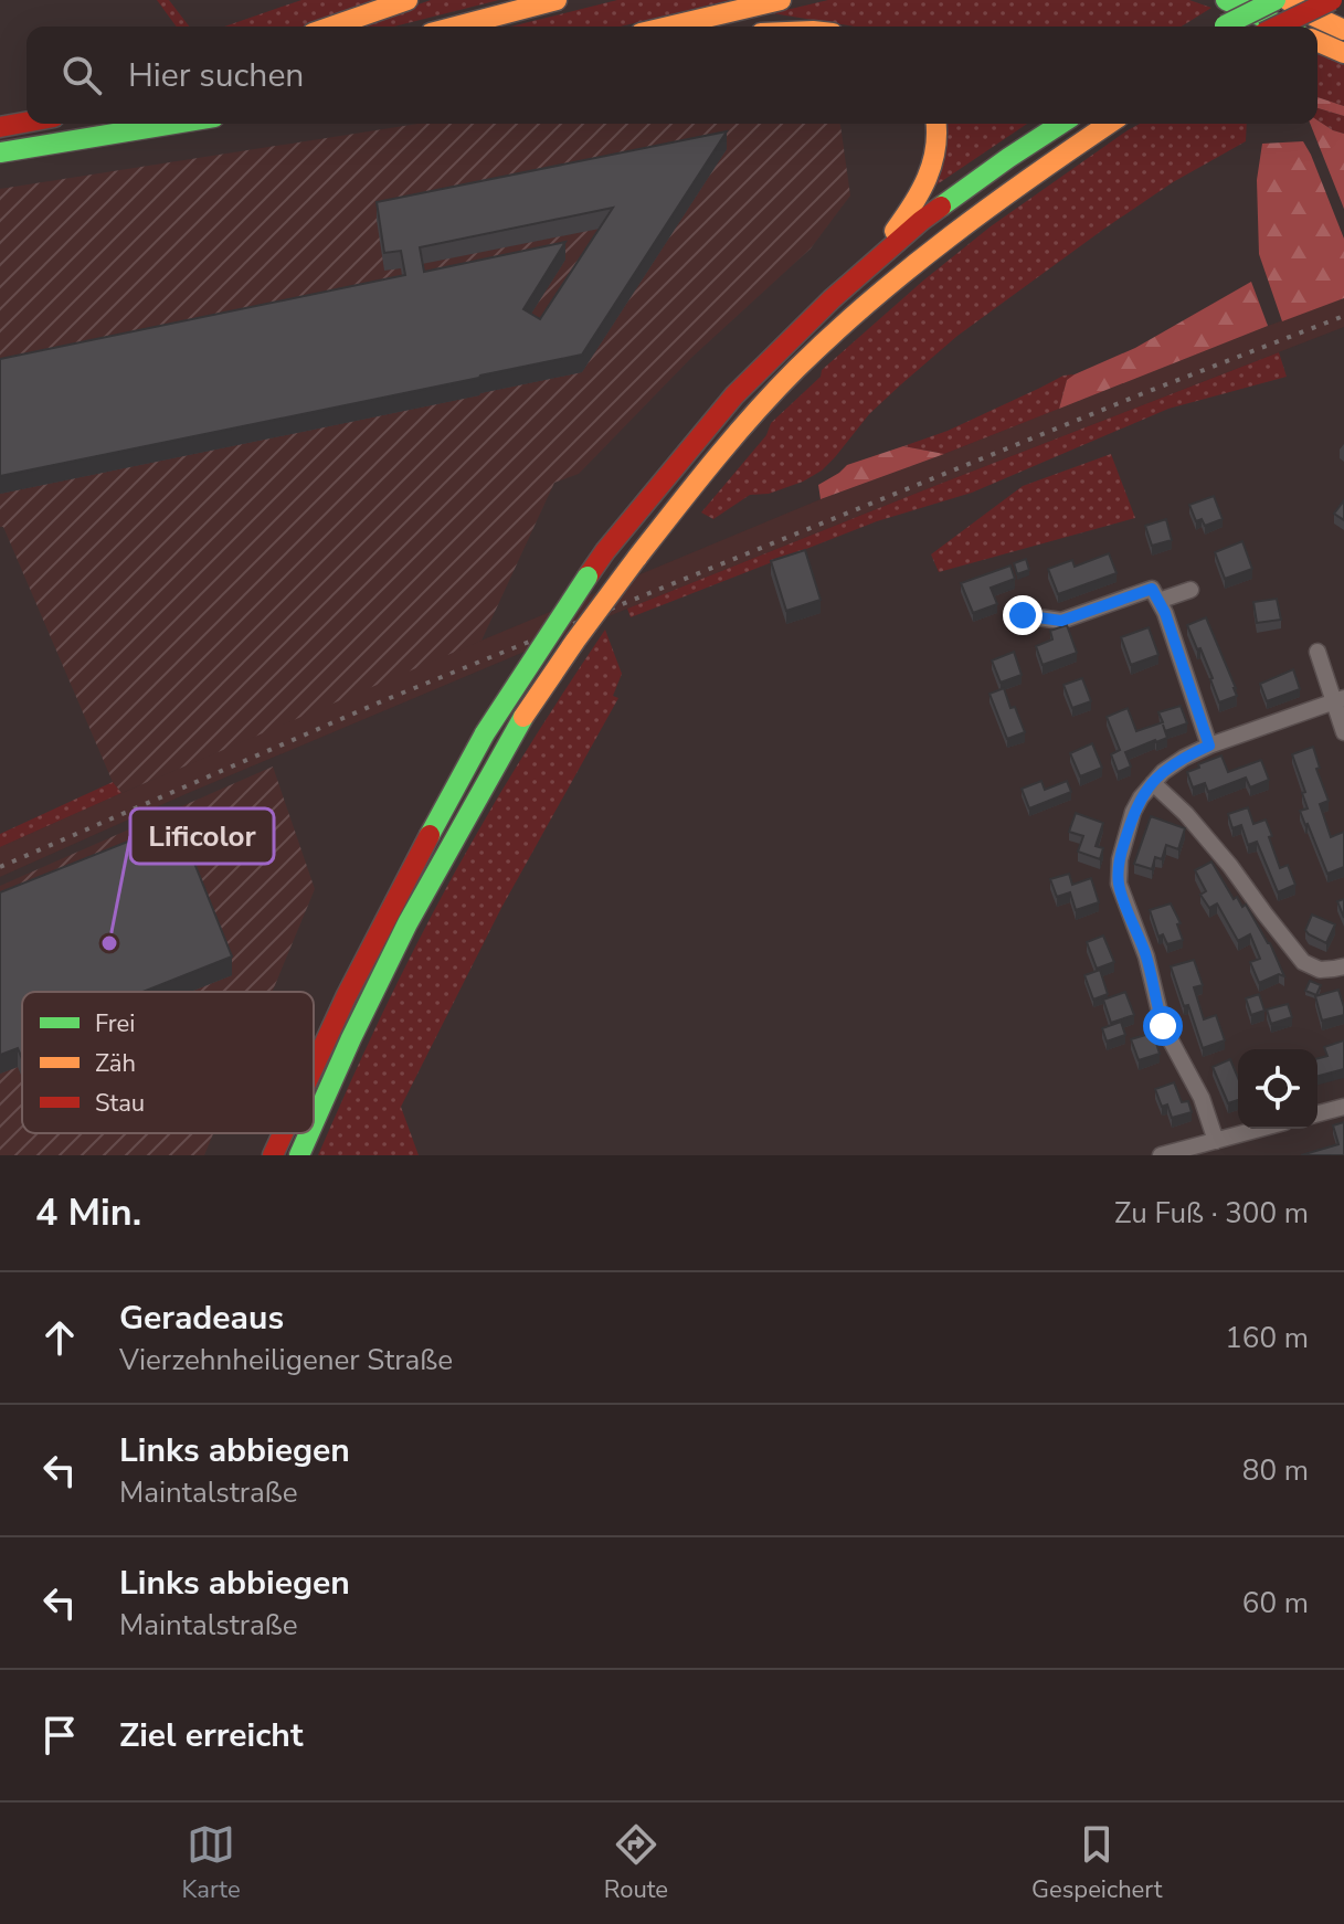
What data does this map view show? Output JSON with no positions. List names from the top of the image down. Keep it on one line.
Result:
{"places":["Lificolor"],"legend":["Frei","Zäh","Stau"],"page":{"search":"Hier suchen","heading":["4 Min.","Zu Fuß · 300 m"],"list":[["Geradeaus","Vierzehnheiligener Straße","160 m"],["Links abbiegen","Maintalstraße","80 m"],["Links abbiegen","Maintalstraße","60 m"],"Ziel erreicht"],"nav":["Karte","Route","Gespeichert"]}}
